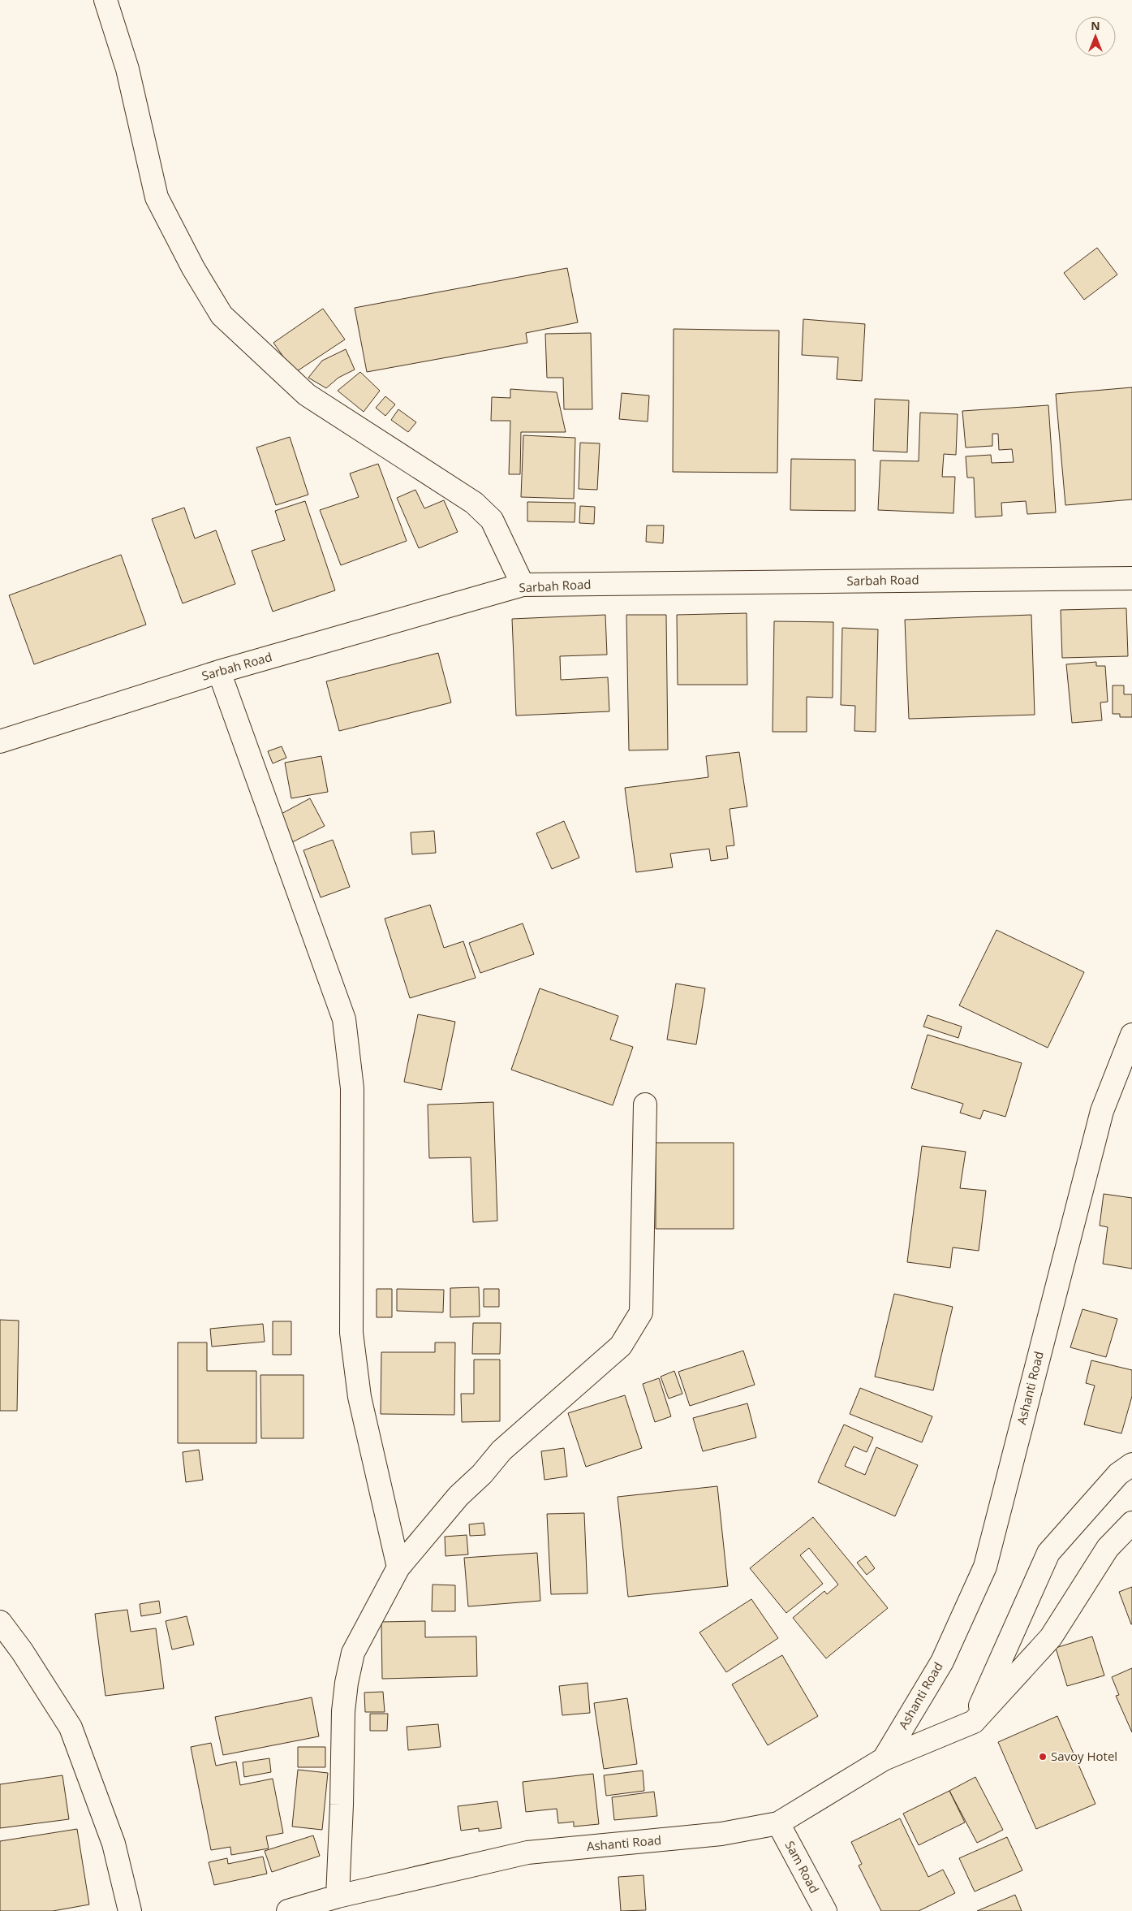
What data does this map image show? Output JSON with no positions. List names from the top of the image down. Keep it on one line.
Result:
{"streets":{"street":["Sarbah Road","Ashanti Road","Sam Road"]},"crossings":[["Ashanti Road","Sam Road"]],"places":["Savoy Hotel"],"north":"top"}
